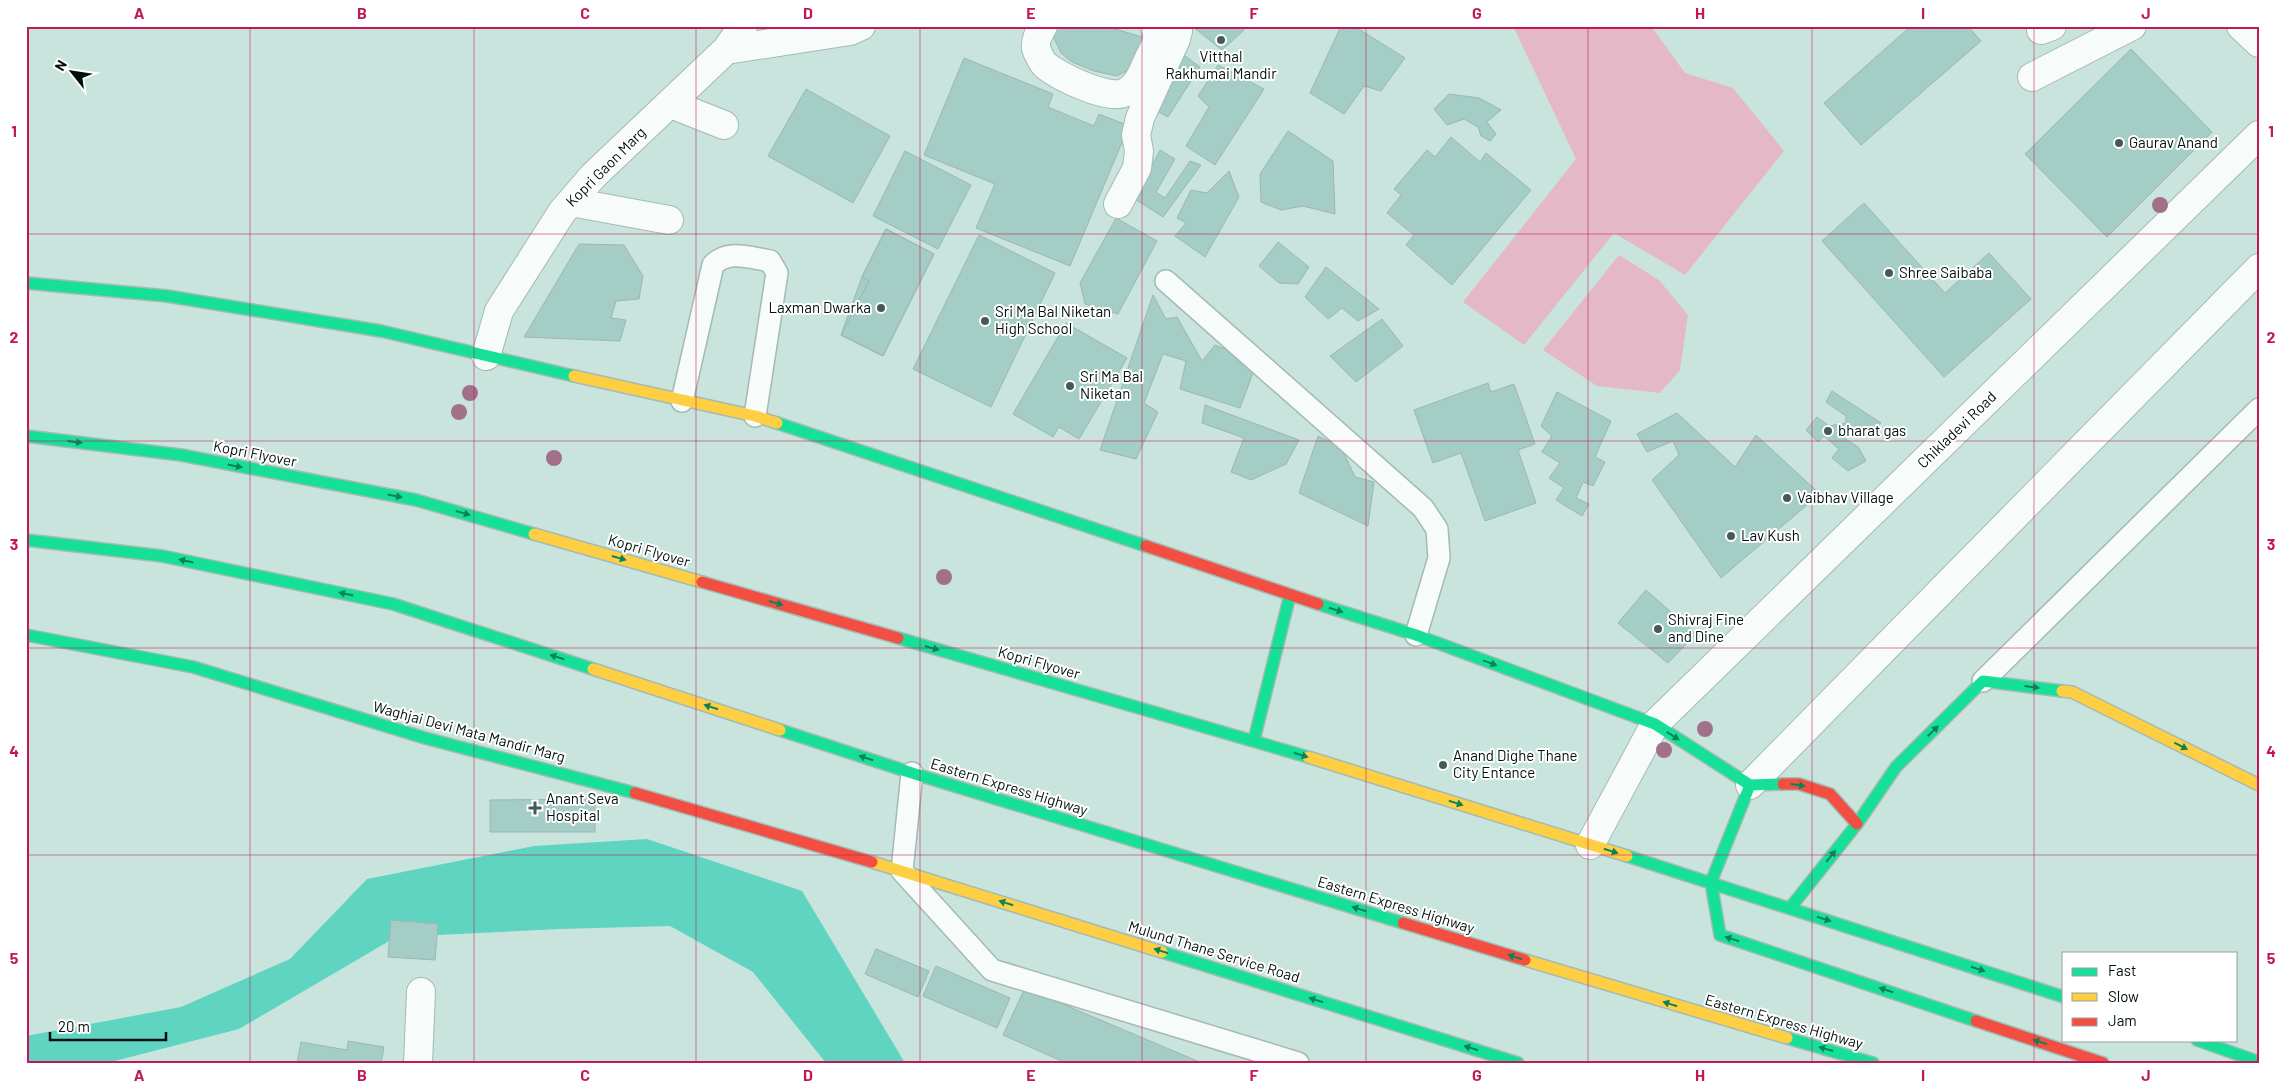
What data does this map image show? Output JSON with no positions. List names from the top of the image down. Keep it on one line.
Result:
{"streets":{"main road":["Kopri Flyover","Waghjai Devi Mata Mandir Marg","Eastern Express Highway","Mulund Thane Service Road"],"street":["Kopri Gaon Marg","Chikladevi Road"]},"crossings":[["Waghjai Devi Mata Mandir Marg","Mulund Thane Service Road"]],"one_way":["Kopri Flyover","Eastern Express Highway","Mulund Thane Service Road"],"places":{"other":["Vitthal Rakhumai Mandir","Gaurav Anand","Shree Saibaba","Laxman Dwarka","Sri Ma Bal Niketan High School","Sri Ma Bal Niketan","bharat gas","Vaibhav Village","Lav Kush","Shivraj Fine and Dine","Anand Dighe Thane City Entance"],"health":["Anant Seva Hospital"]},"legend":["Fast","Slow","Jam"],"scale_bar":"20 m","north":"top left","grid":{"columns":["A","B","C","D","E","F","G","H","I","J"],"rows":["1","2","3","4","5"]}}
